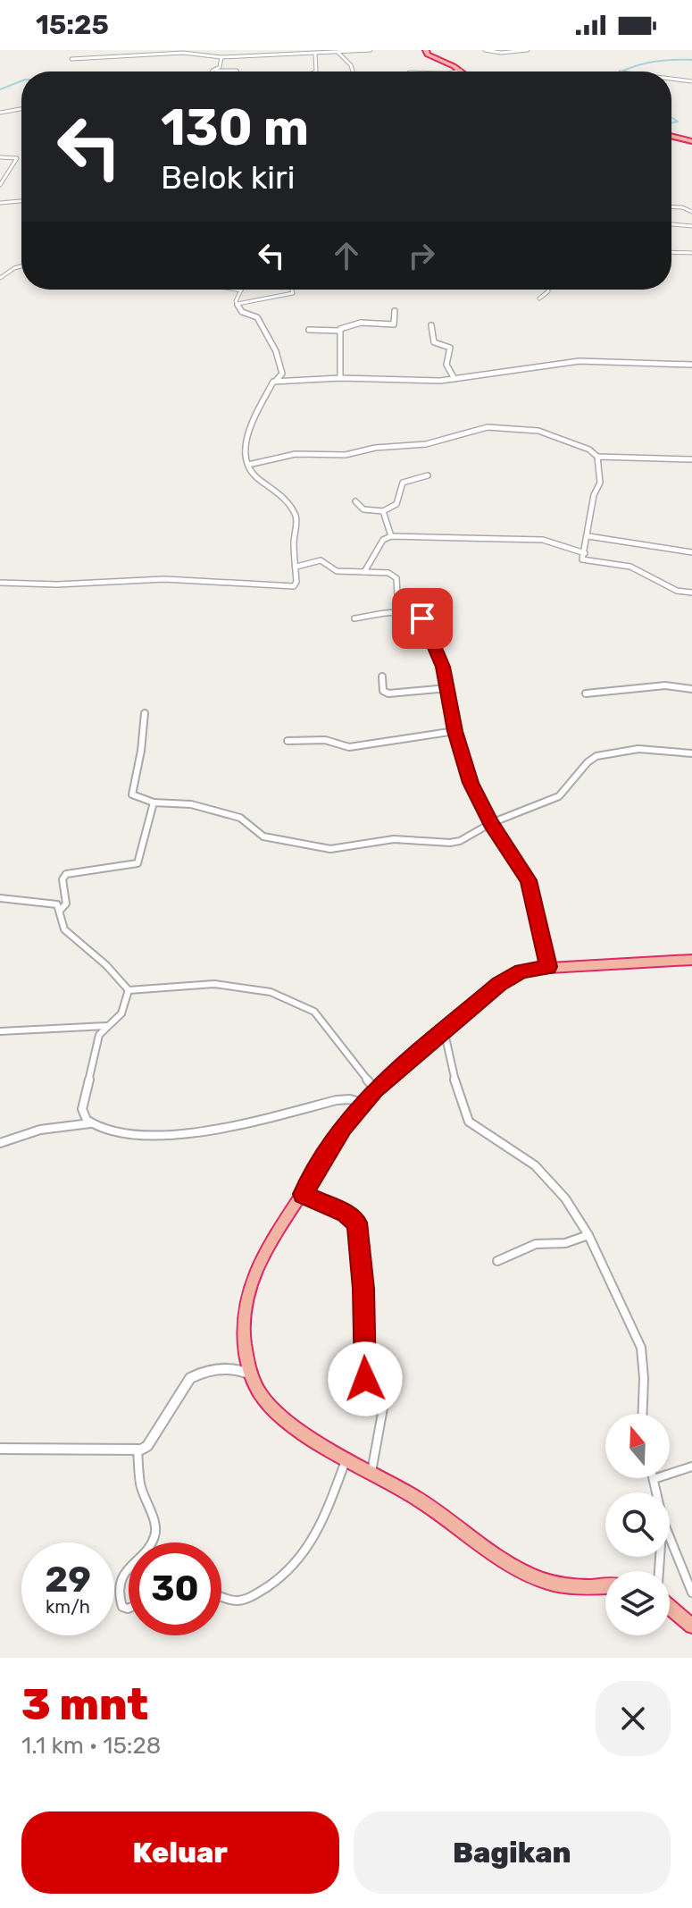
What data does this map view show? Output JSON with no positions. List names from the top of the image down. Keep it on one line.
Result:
{"north":"top","page":{"status":"15:25","turn":["130 m","Belok kiri"],"speed":"29 km/h","limit":"30","heading":["3 mnt","1.1 km · 15:28"],"buttons":["Keluar","Bagikan"]}}
